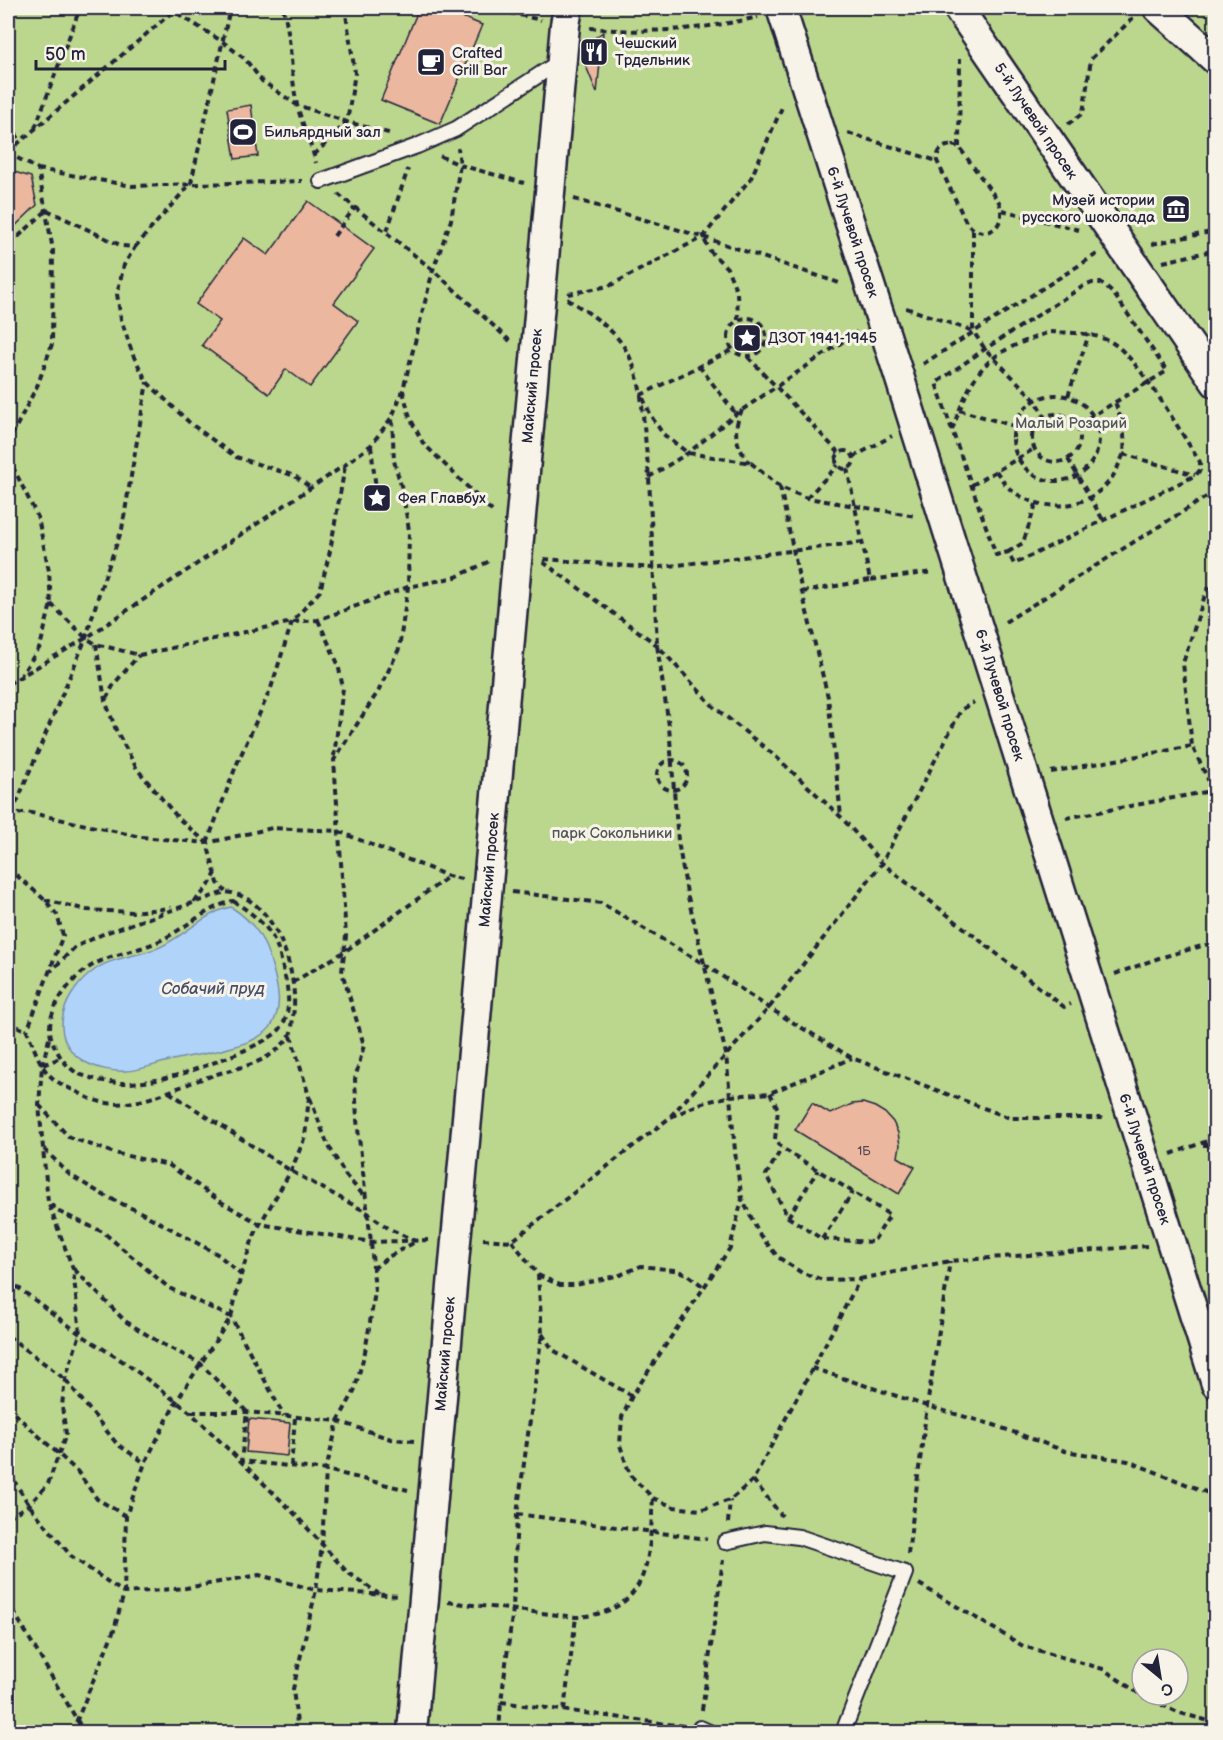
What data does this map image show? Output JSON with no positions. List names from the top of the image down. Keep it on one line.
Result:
{"streets":{"street":["5-й Лучевой просек","6-й Лучевой просек","Майский просек"]},"water":["Собачий пруд"],"parks":["Малый Розарий","парк Сокольники"],"places":{"restaurant":["Чешский Трдельник"],"cafe":["Crafted Grill Bar"],"sports":["Бильярдный зал"],"museum":["Музей истории русского шоколада"],"place":["ДЗОТ 1941-1945","Фея Главбух"]},"house_numbers":["1Б"],"scale_bar":"50 m","north":"bottom right"}
